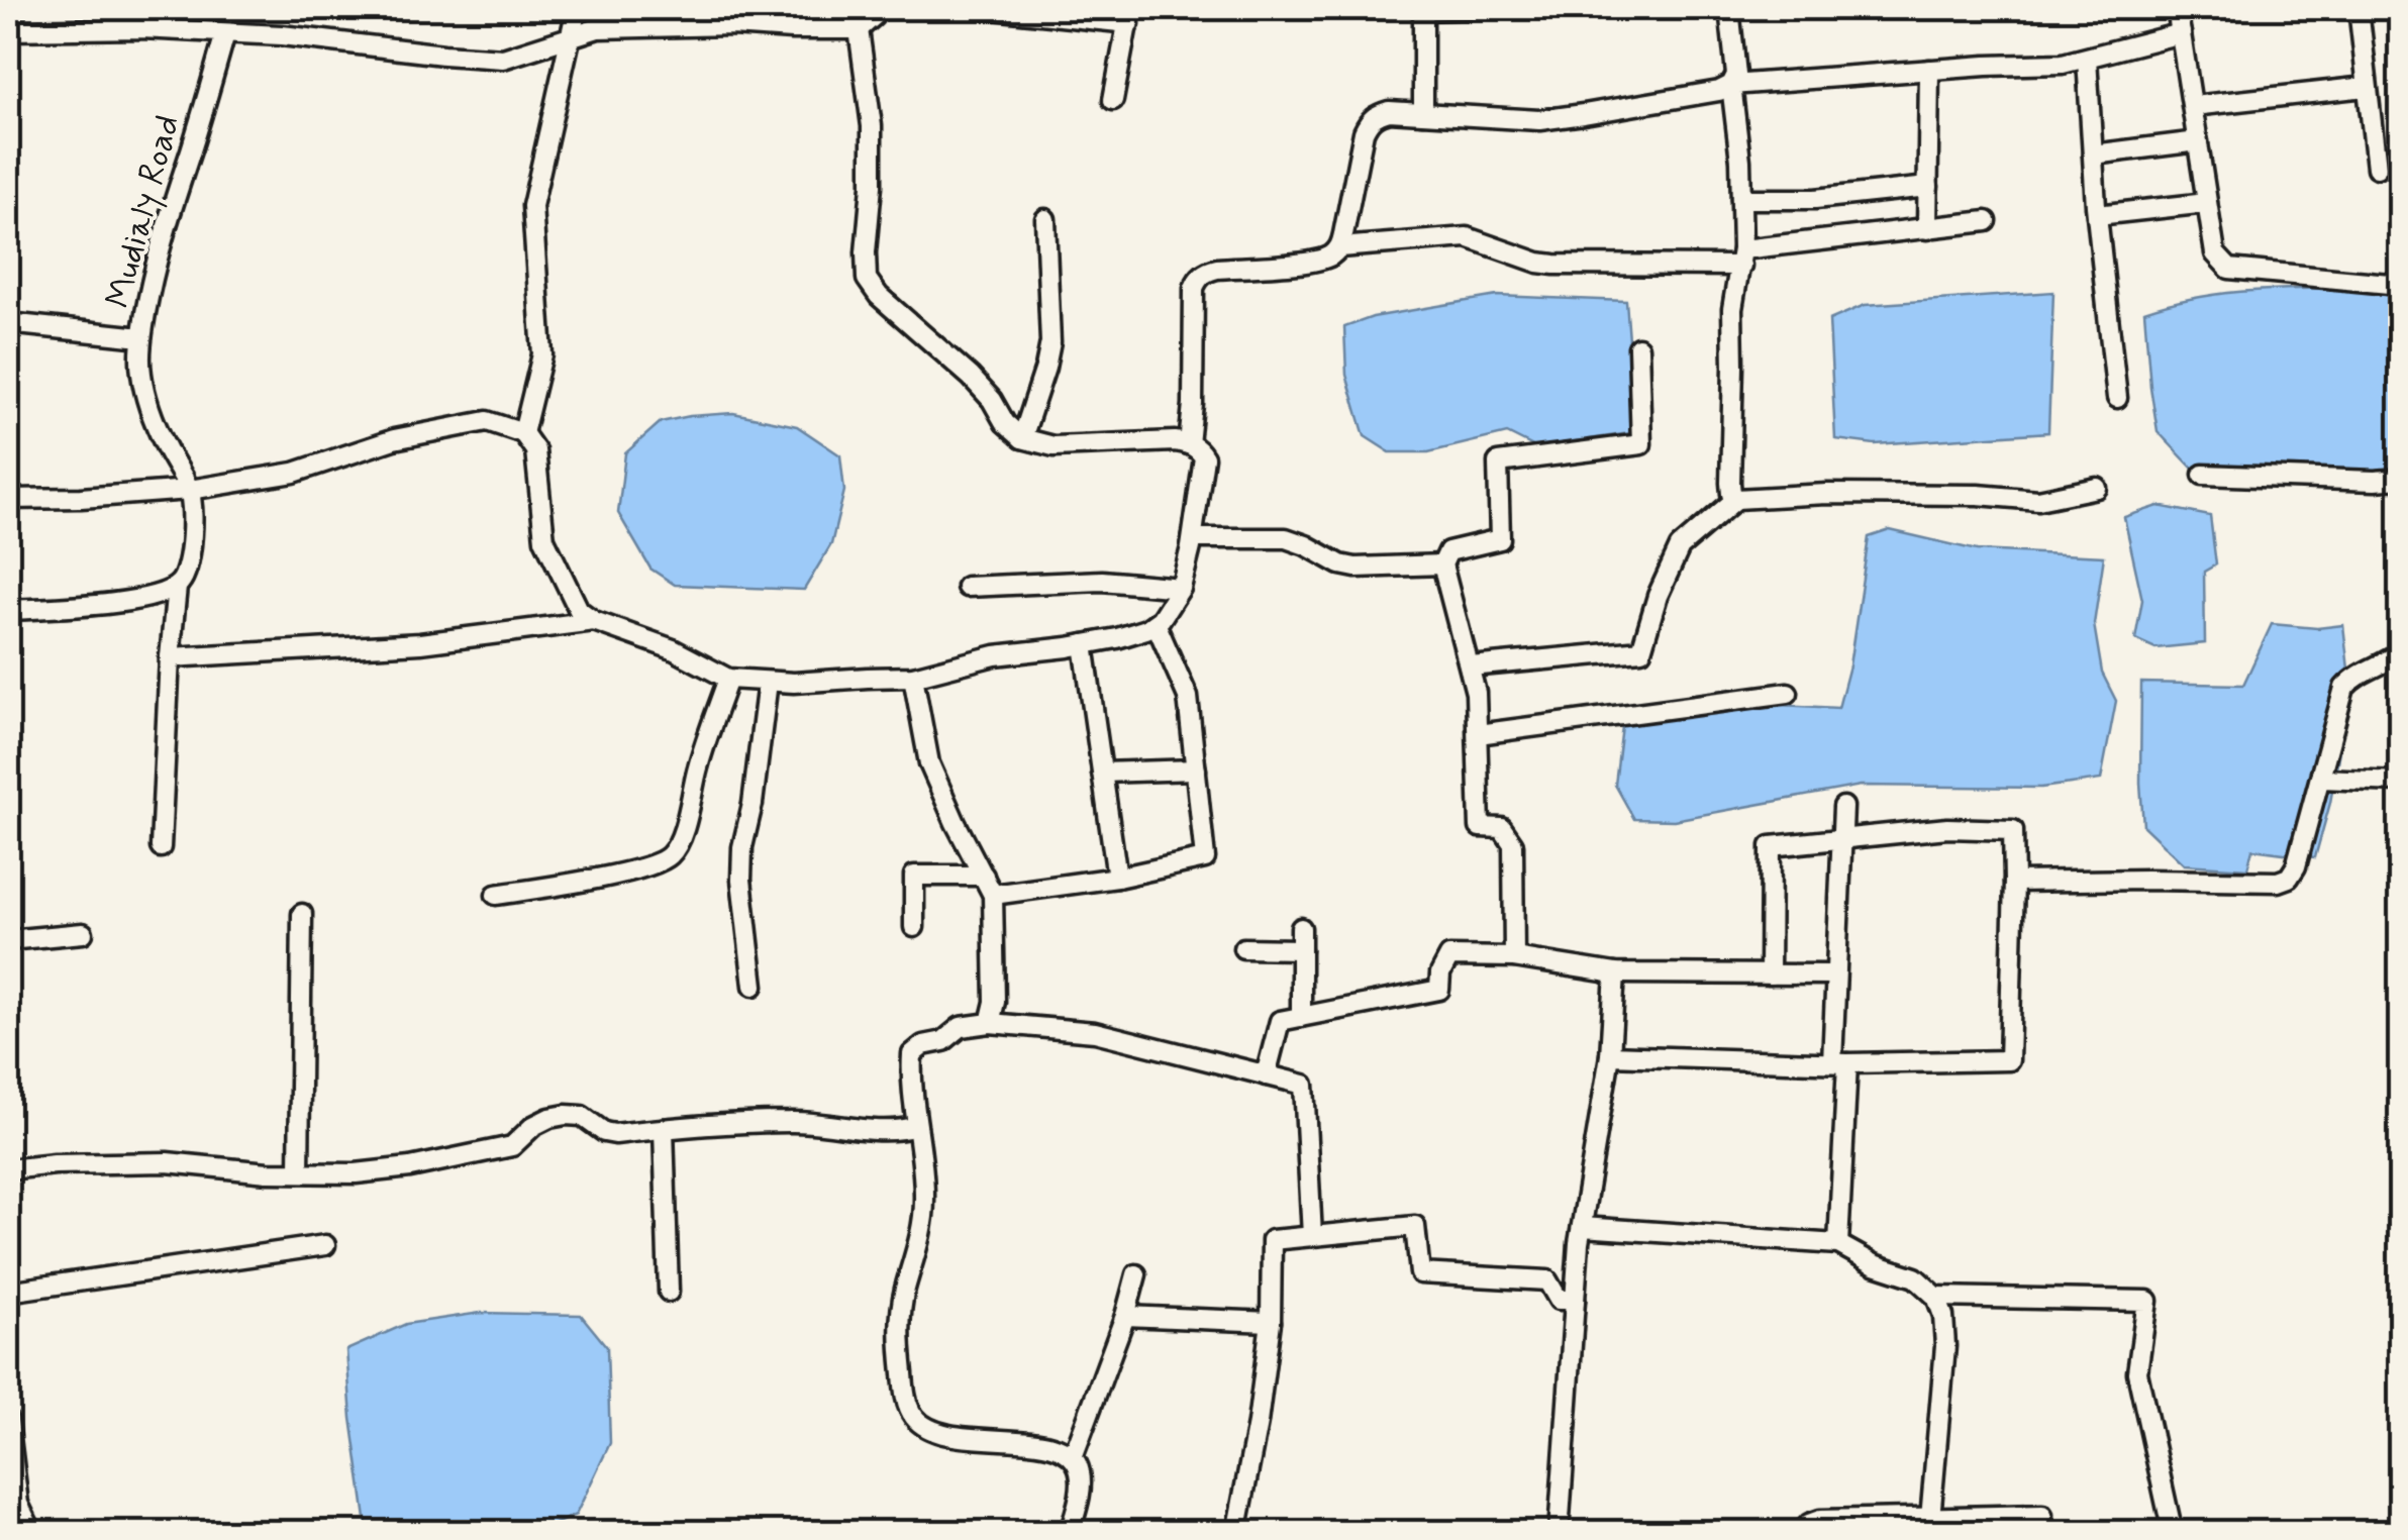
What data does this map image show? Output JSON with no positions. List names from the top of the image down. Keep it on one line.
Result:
{"streets":{"street":["Mudialy Road"]}}
